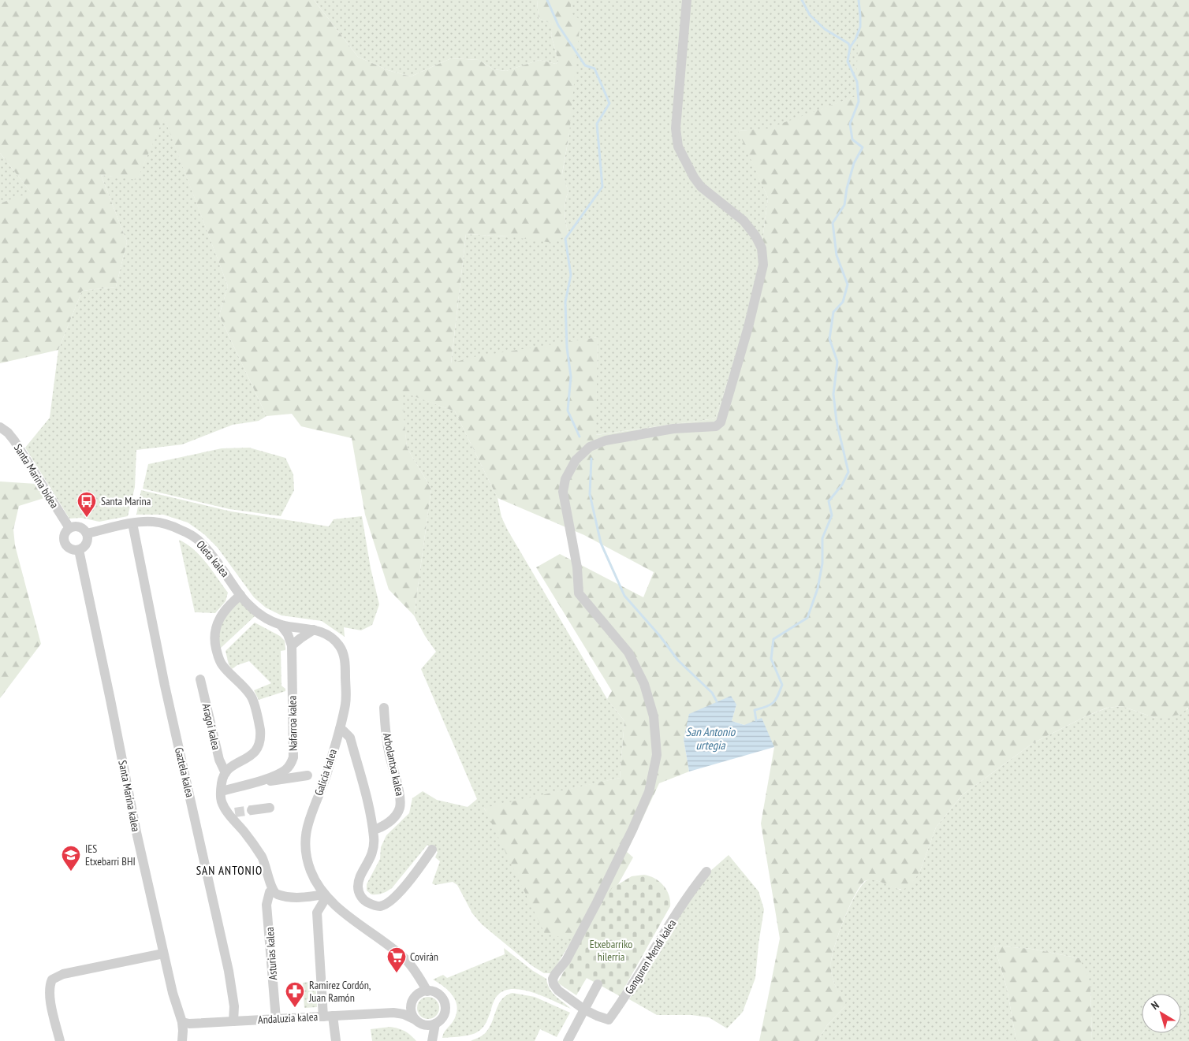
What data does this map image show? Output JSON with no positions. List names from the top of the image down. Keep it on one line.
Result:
{"streets":{"street":["Santa Marina bidea","Oleta kalea","Nafarroa kalea","Aragoi kalea","Arbolantxa kalea","Gaztela kalea","Galicia kalea","Santa Marina kalea","Asturias kalea","Ganguren Mendi kalea","Andaluzia kalea"]},"crossings":[["Santa Marina bidea","Oleta kalea"],["Santa Marina bidea","Santa Marina kalea"],["Oleta kalea","Gaztela kalea"],["Oleta kalea","Galicia kalea"],["Oleta kalea","Santa Marina kalea"],["Nafarroa kalea","Galicia kalea"],["Gaztela kalea","Andaluzia kalea"],["Galicia kalea","Andaluzia kalea"],["Santa Marina kalea","Andaluzia kalea"],["Asturias kalea","Andaluzia kalea"]],"districts":["SAN ANTONIO"],"water":["San Antonio urtegia"],"parks":["Etxebarriko hilerria"],"places":{"bus stop":["Santa Marina"],"school or university":["IES Etxebarri BHI"],"supermarket":["Covirán"],"pharmacy":["Ramirez Cordón, Juan Ramón"]},"north":"top left"}
